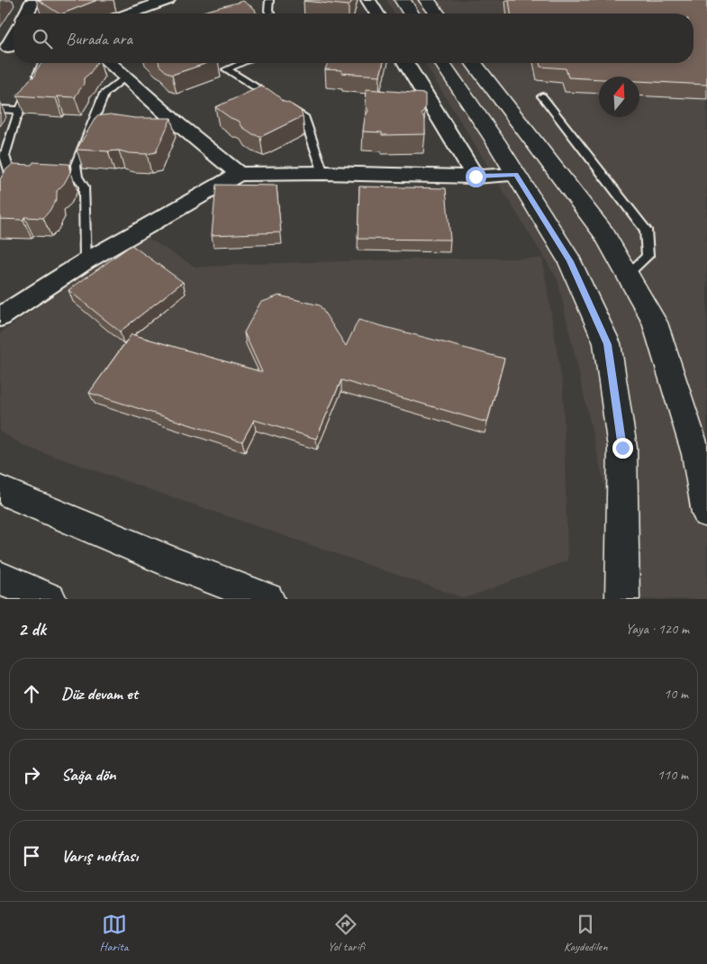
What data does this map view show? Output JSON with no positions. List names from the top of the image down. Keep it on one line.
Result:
{"north":"top","page":{"search":"Burada ara","heading":["2 dk","Yaya · 120 m"],"list":[["Düz devam et","10 m"],["Sağa dön","110 m"],"Varış noktası"],"nav":["Harita","Yol tarifi","Kaydedilen"]}}
